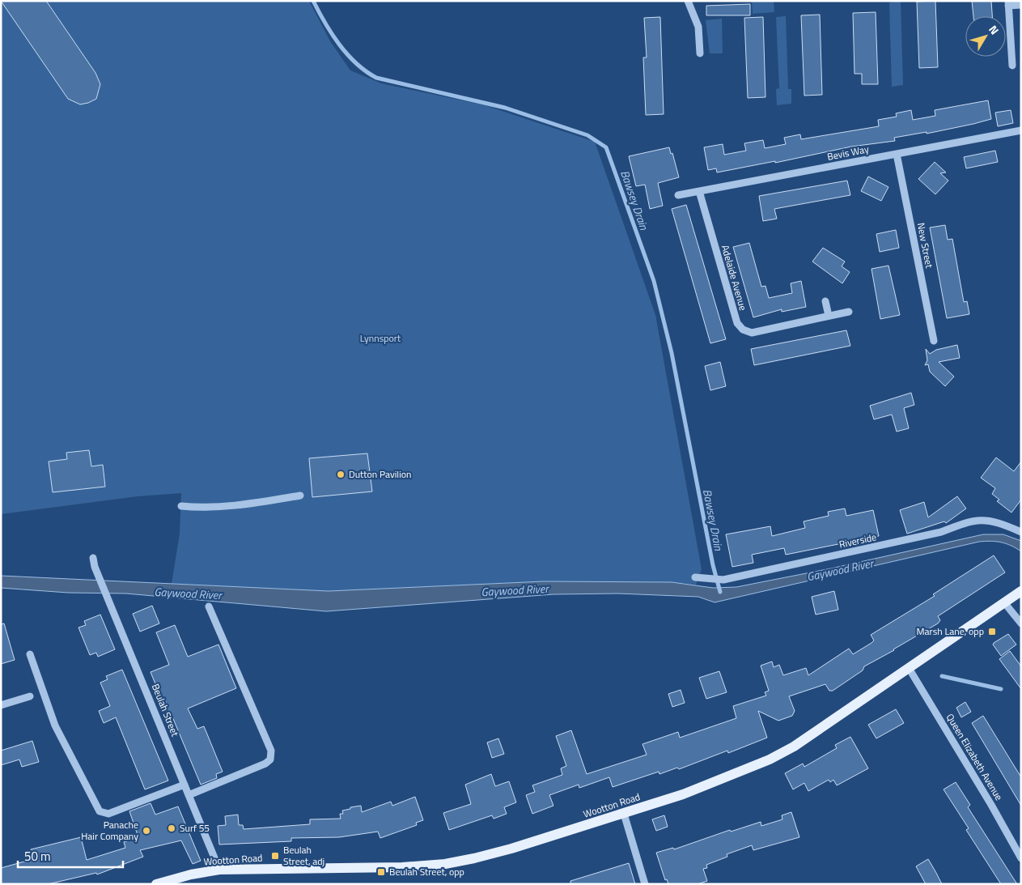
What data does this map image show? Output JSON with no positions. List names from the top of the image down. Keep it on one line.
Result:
{"streets":{"main road":["Wootton Road"],"street":["Bevis Way","New Street","Adelaide Avenue","Riverside","Beulah Street","Queen Elizabeth Avenue"]},"crossings":[["Bevis Way","New Street"],["Bevis Way","Adelaide Avenue"],["Beulah Street","Wootton Road"],["Queen Elizabeth Avenue","Wootton Road"]],"water":["Bawsey Drain","Gaywood River"],"parks":["Lynnsport"],"places":{"other":["Dutton Pavilion","Surf 55","Panache Hair Company"],"transit":["Marsh Lane, opp","Beulah Street, adj","Beulah Street, opp"]},"scale_bar":"50 m","north":"top right"}
